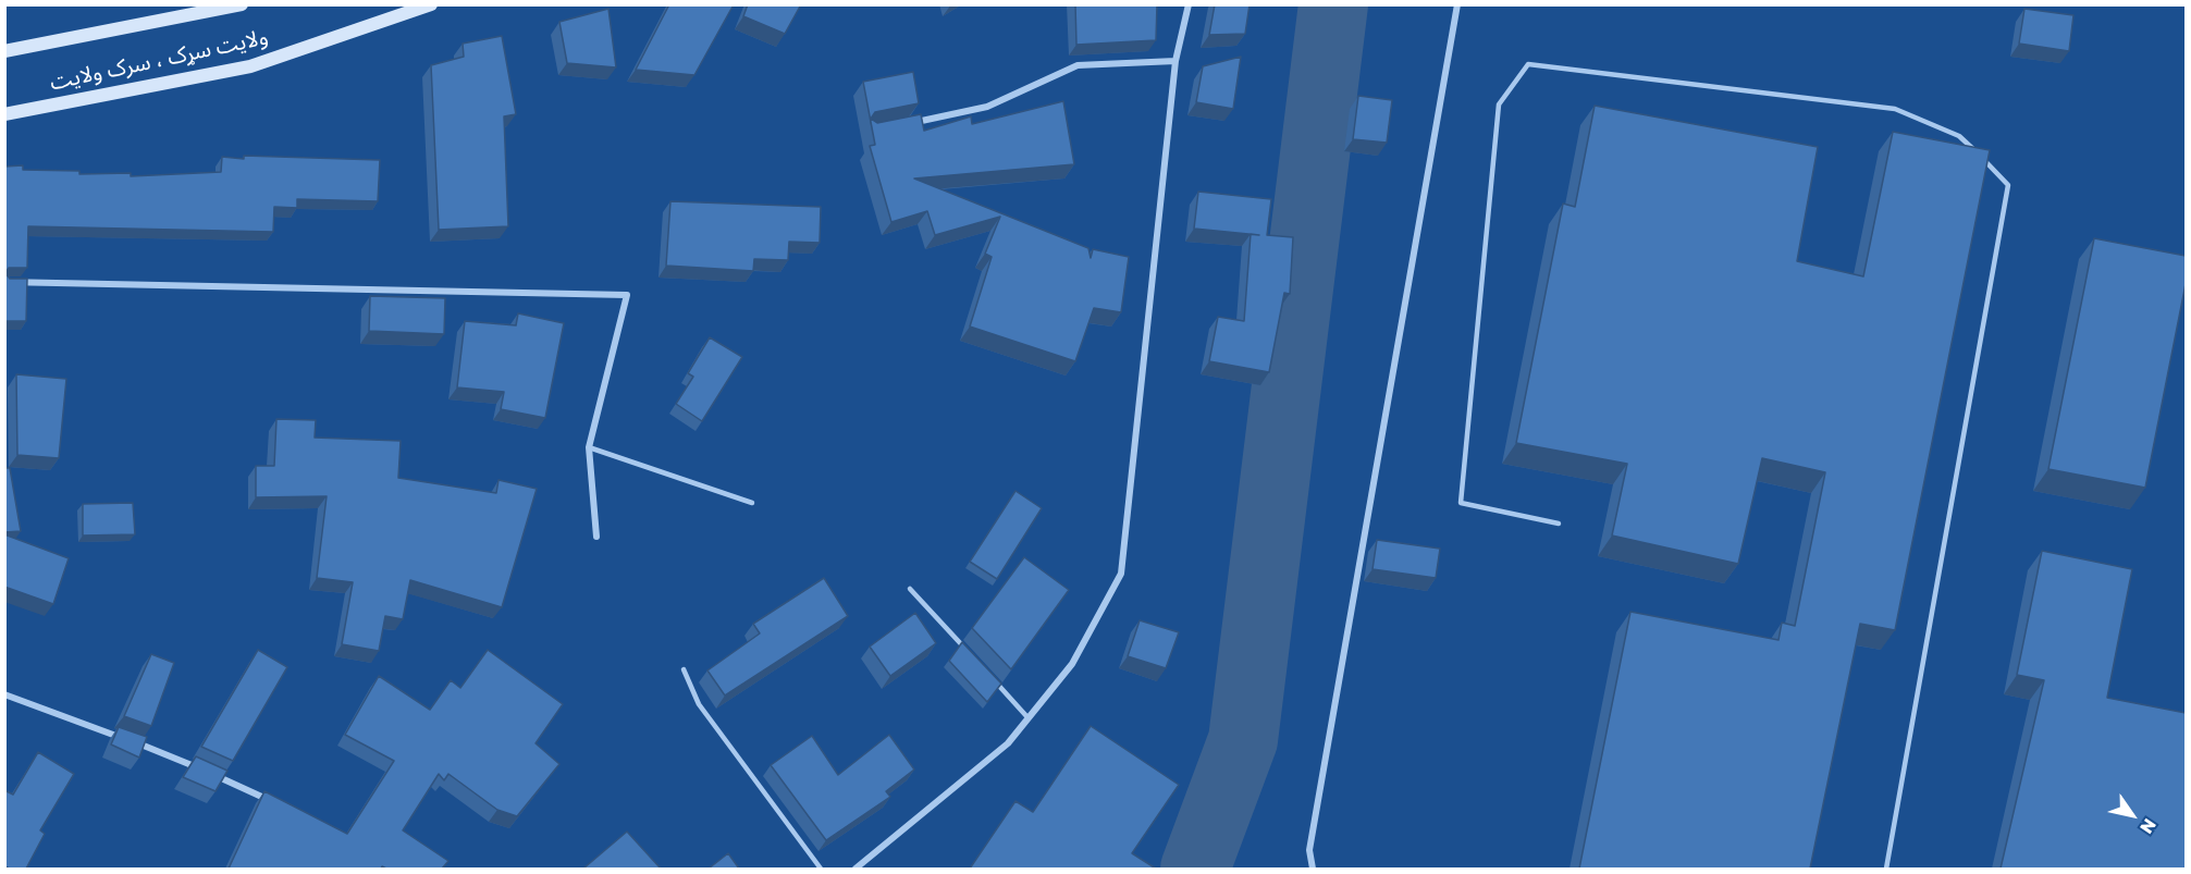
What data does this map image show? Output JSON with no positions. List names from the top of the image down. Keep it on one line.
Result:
{"streets":{"main road":["ولایت سړک ، سرک ولایت"]},"north":"bottom right"}
